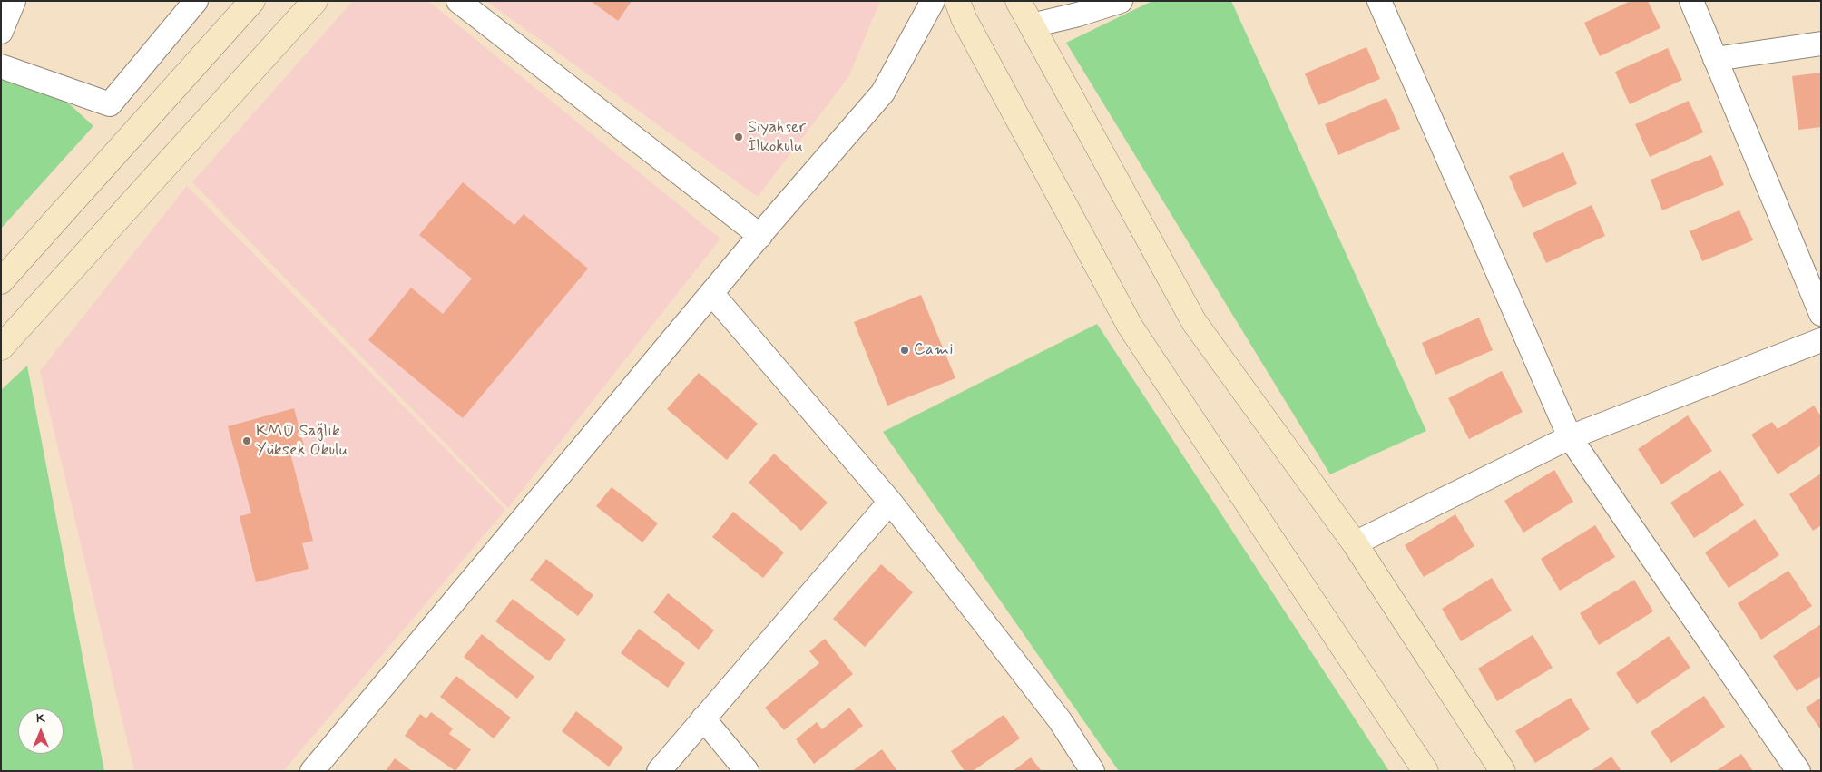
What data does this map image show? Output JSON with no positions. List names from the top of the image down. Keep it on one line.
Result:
{"places":["Siyahser İlkokulu","Cami","KMÜ Sağlık Yüksek Okulu"],"north":"top"}
